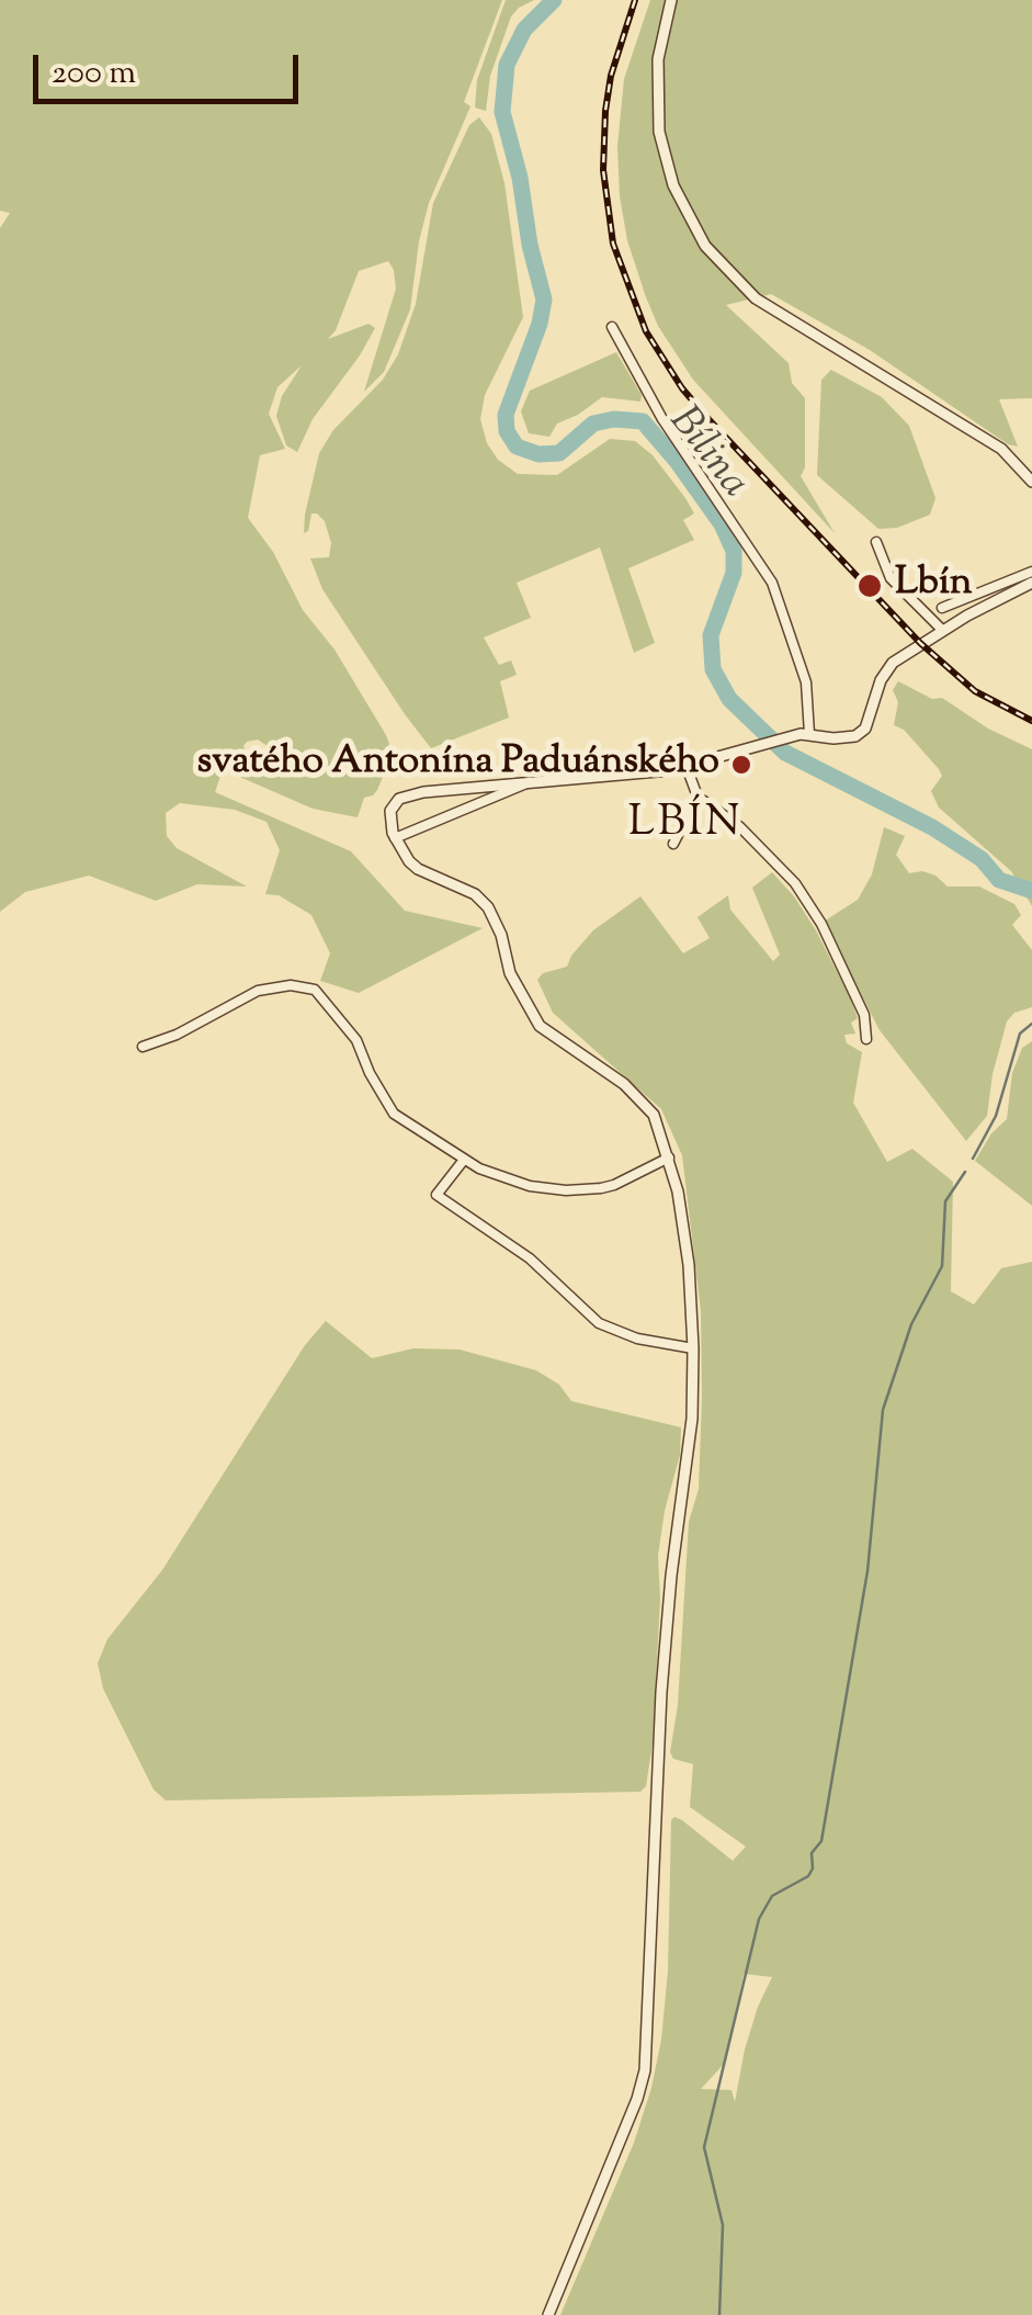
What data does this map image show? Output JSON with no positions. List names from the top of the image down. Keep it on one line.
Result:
{"districts":["LBÍN"],"water":["Bílina"],"places":["Lbín","svatého Antonína Paduánského"],"scale_bar":"200 m"}
